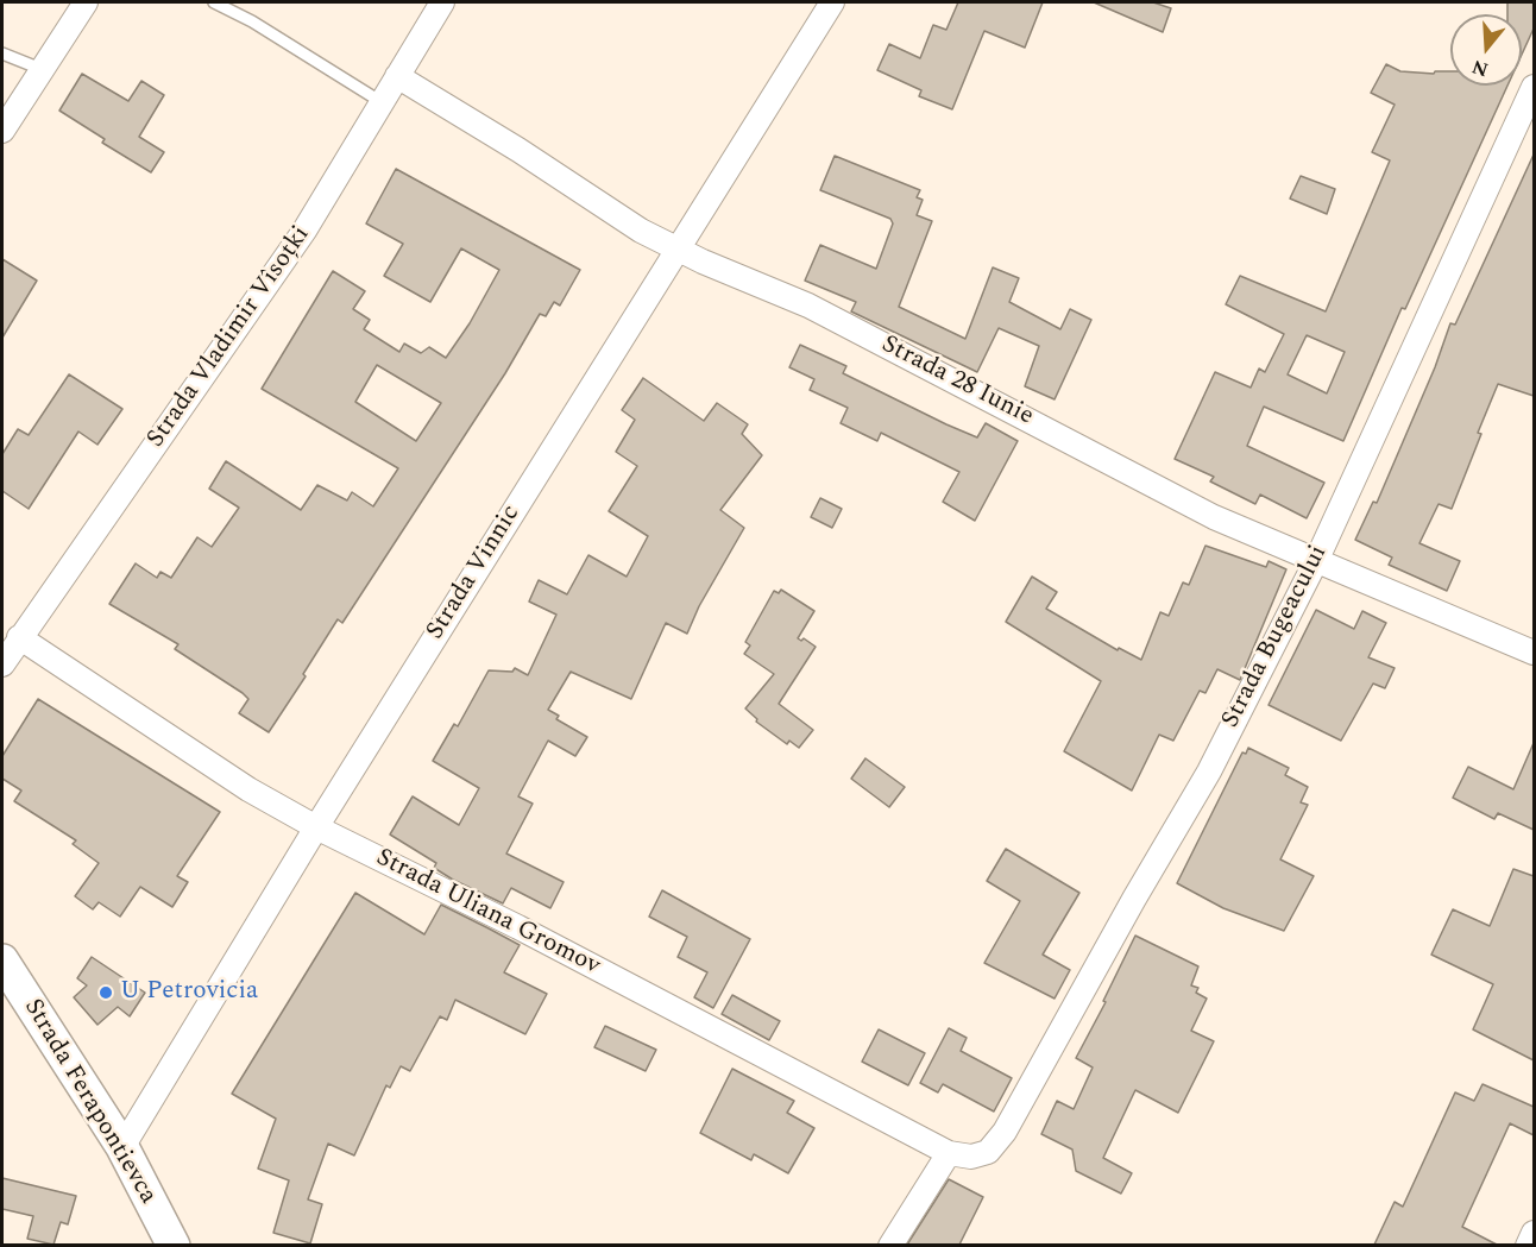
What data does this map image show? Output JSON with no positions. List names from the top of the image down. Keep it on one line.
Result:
{"streets":{"main road":["Strada Ferapontievca"],"street":["Strada Vladimir Vîsoțki","Strada 28 Iunie","Strada Vinnic","Strada Bugeacului","Strada Uliana Gromov"]},"crossings":[["Strada Vladimir Vîsoțki","Strada 28 Iunie"],["Strada Vladimir Vîsoțki","Strada Uliana Gromov"],["Strada 28 Iunie","Strada Vinnic"],["Strada 28 Iunie","Strada Bugeacului"],["Strada Vinnic","Strada Uliana Gromov"],["Strada Vinnic","Strada Ferapontievca"],["Strada Bugeacului","Strada Uliana Gromov"]],"places":["U Petrovicia"],"north":"bottom"}
